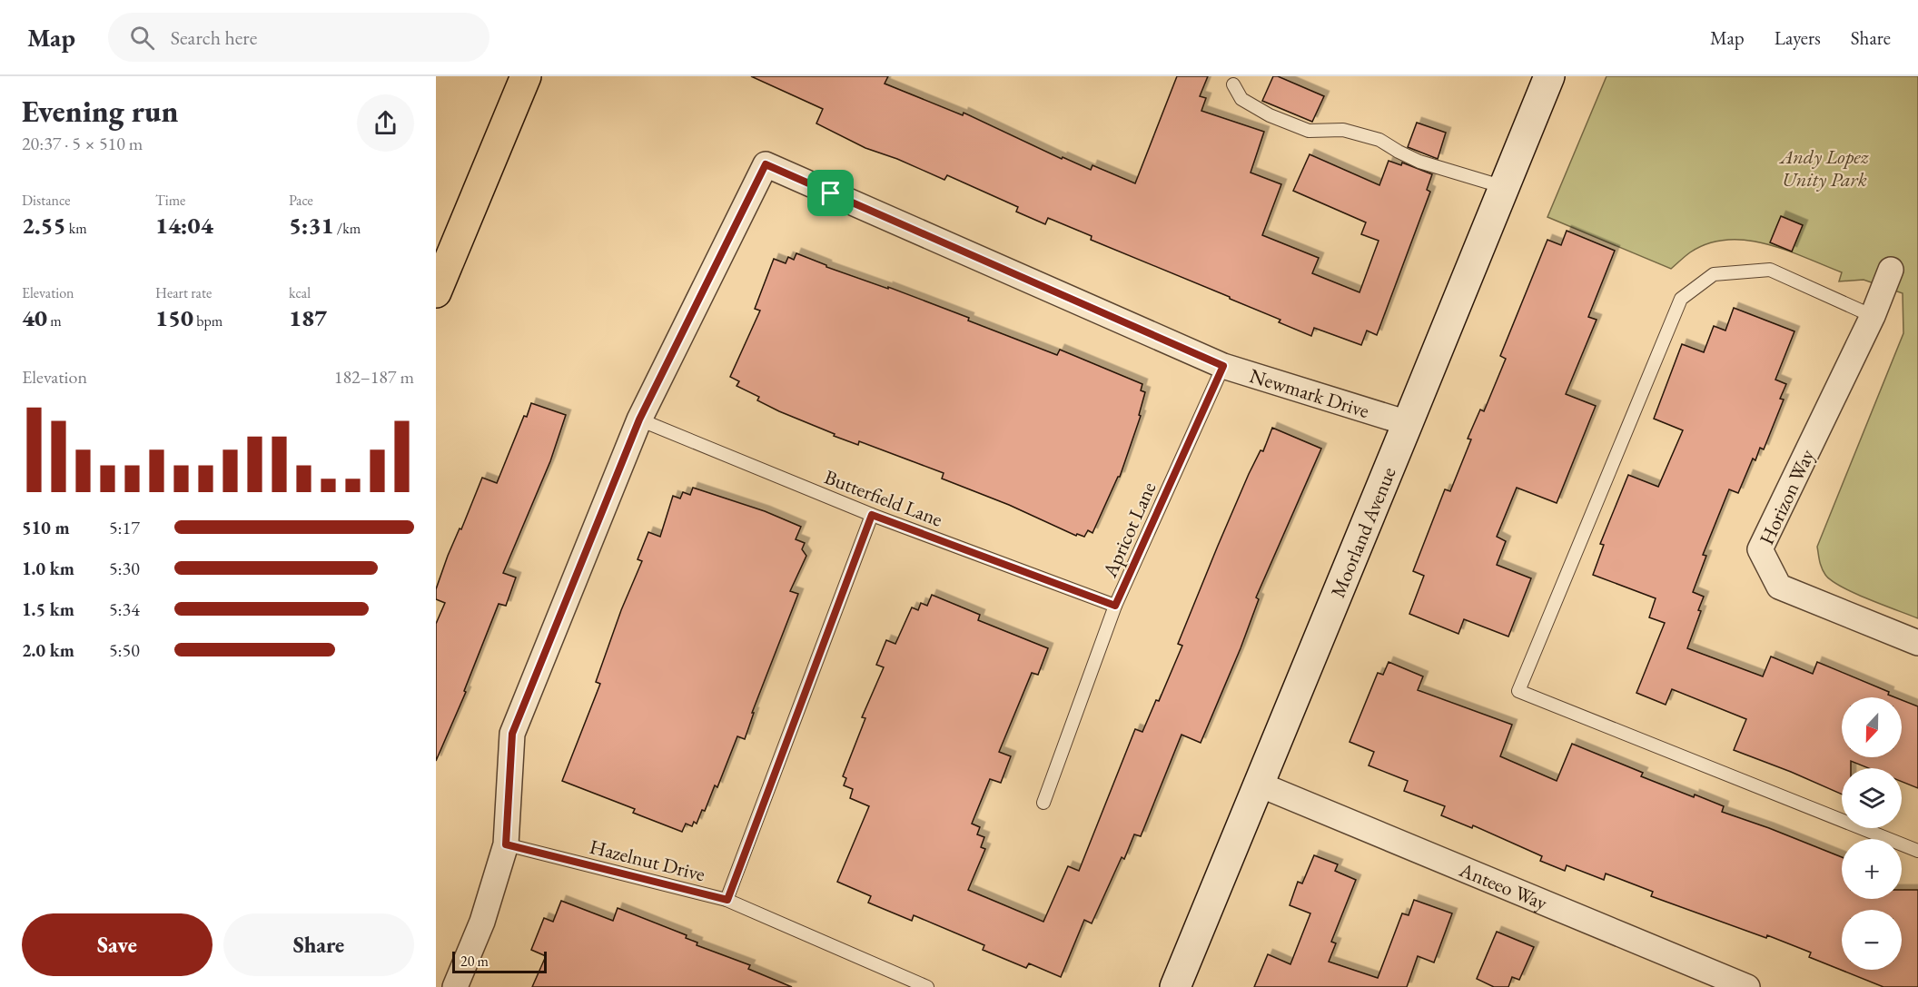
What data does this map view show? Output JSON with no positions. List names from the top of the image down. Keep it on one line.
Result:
{"streets":{"street":["Newmark Drive","Horizon Way","Moorland Avenue","Anteeo Way"],"lane":["Butterfield Lane","Apricot Lane","Hazelnut Drive"]},"crossings":[["Newmark Drive","Butterfield Lane"],["Newmark Drive","Apricot Lane"],["Newmark Drive","Moorland Avenue"],["Newmark Drive","Hazelnut Drive"],["Butterfield Lane","Apricot Lane"],["Moorland Avenue","Anteeo Way"]],"parks":["Andy Lopez Unity Park"],"scale_bar":"20 m","north":"bottom","page":{"header":"Map","search":"Search here","nav":["Map","Layers","Share"],"heading":["Evening run","20:37 · 5 × 510 m"],"stats":[["Distance","2.55 km"],["Time","14:04"],["Pace","5:31 /km"],["Elevation","40 m"],["Heart rate","150 bpm"],["kcal","187"]],"chart":["Elevation","182–187 m"],"list":[{"name":"510 m","note":"5:17"},{"name":"1.0 km","note":"5:30"},{"name":"1.5 km","note":"5:34"},{"name":"2.0 km","note":"5:50"}],"map_buttons":["+","−"],"buttons":["Save","Share"],"scale":"20 m"}}
